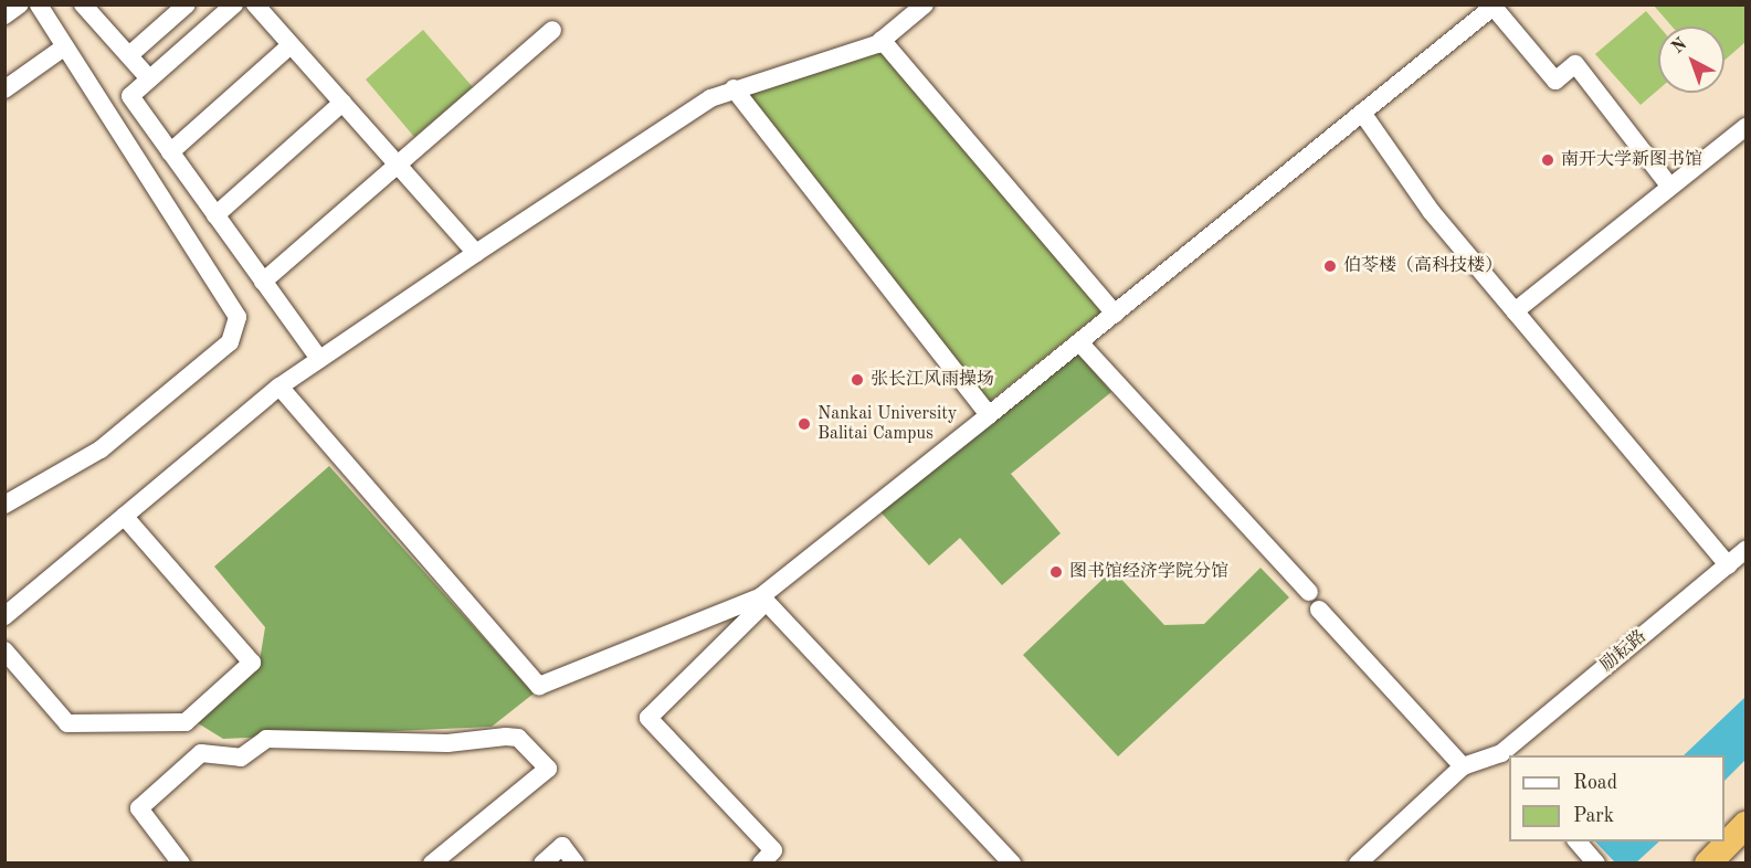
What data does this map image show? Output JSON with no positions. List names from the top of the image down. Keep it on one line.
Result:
{"streets":{"street":["励耘路"]},"places":["南开大学新图书馆","伯苓楼（高科技楼）","张长江风雨操场","Nankai University Balitai Campus","图书馆经济学院分馆"],"legend":["Road","Park"],"north":"top left"}
